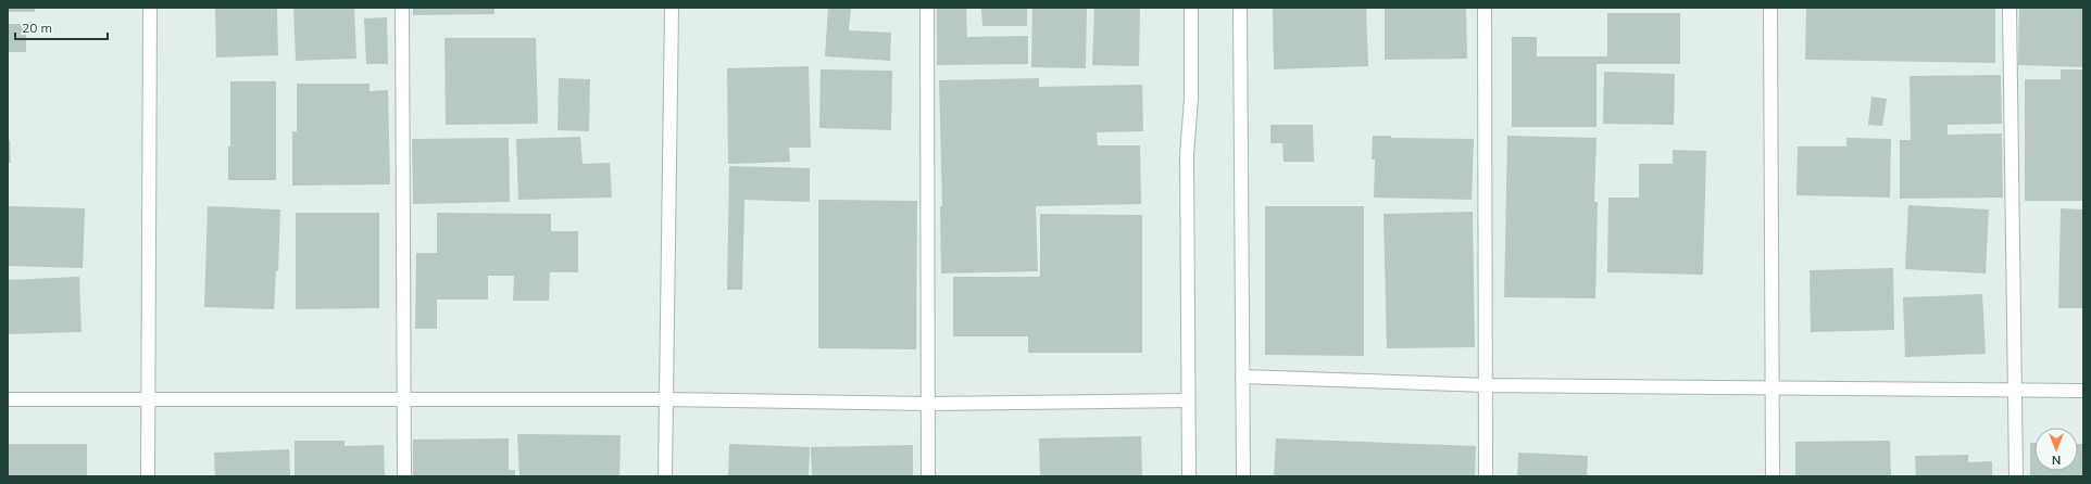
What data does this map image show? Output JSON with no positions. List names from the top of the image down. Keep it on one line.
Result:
{"scale_bar":"20 m","north":"bottom"}
